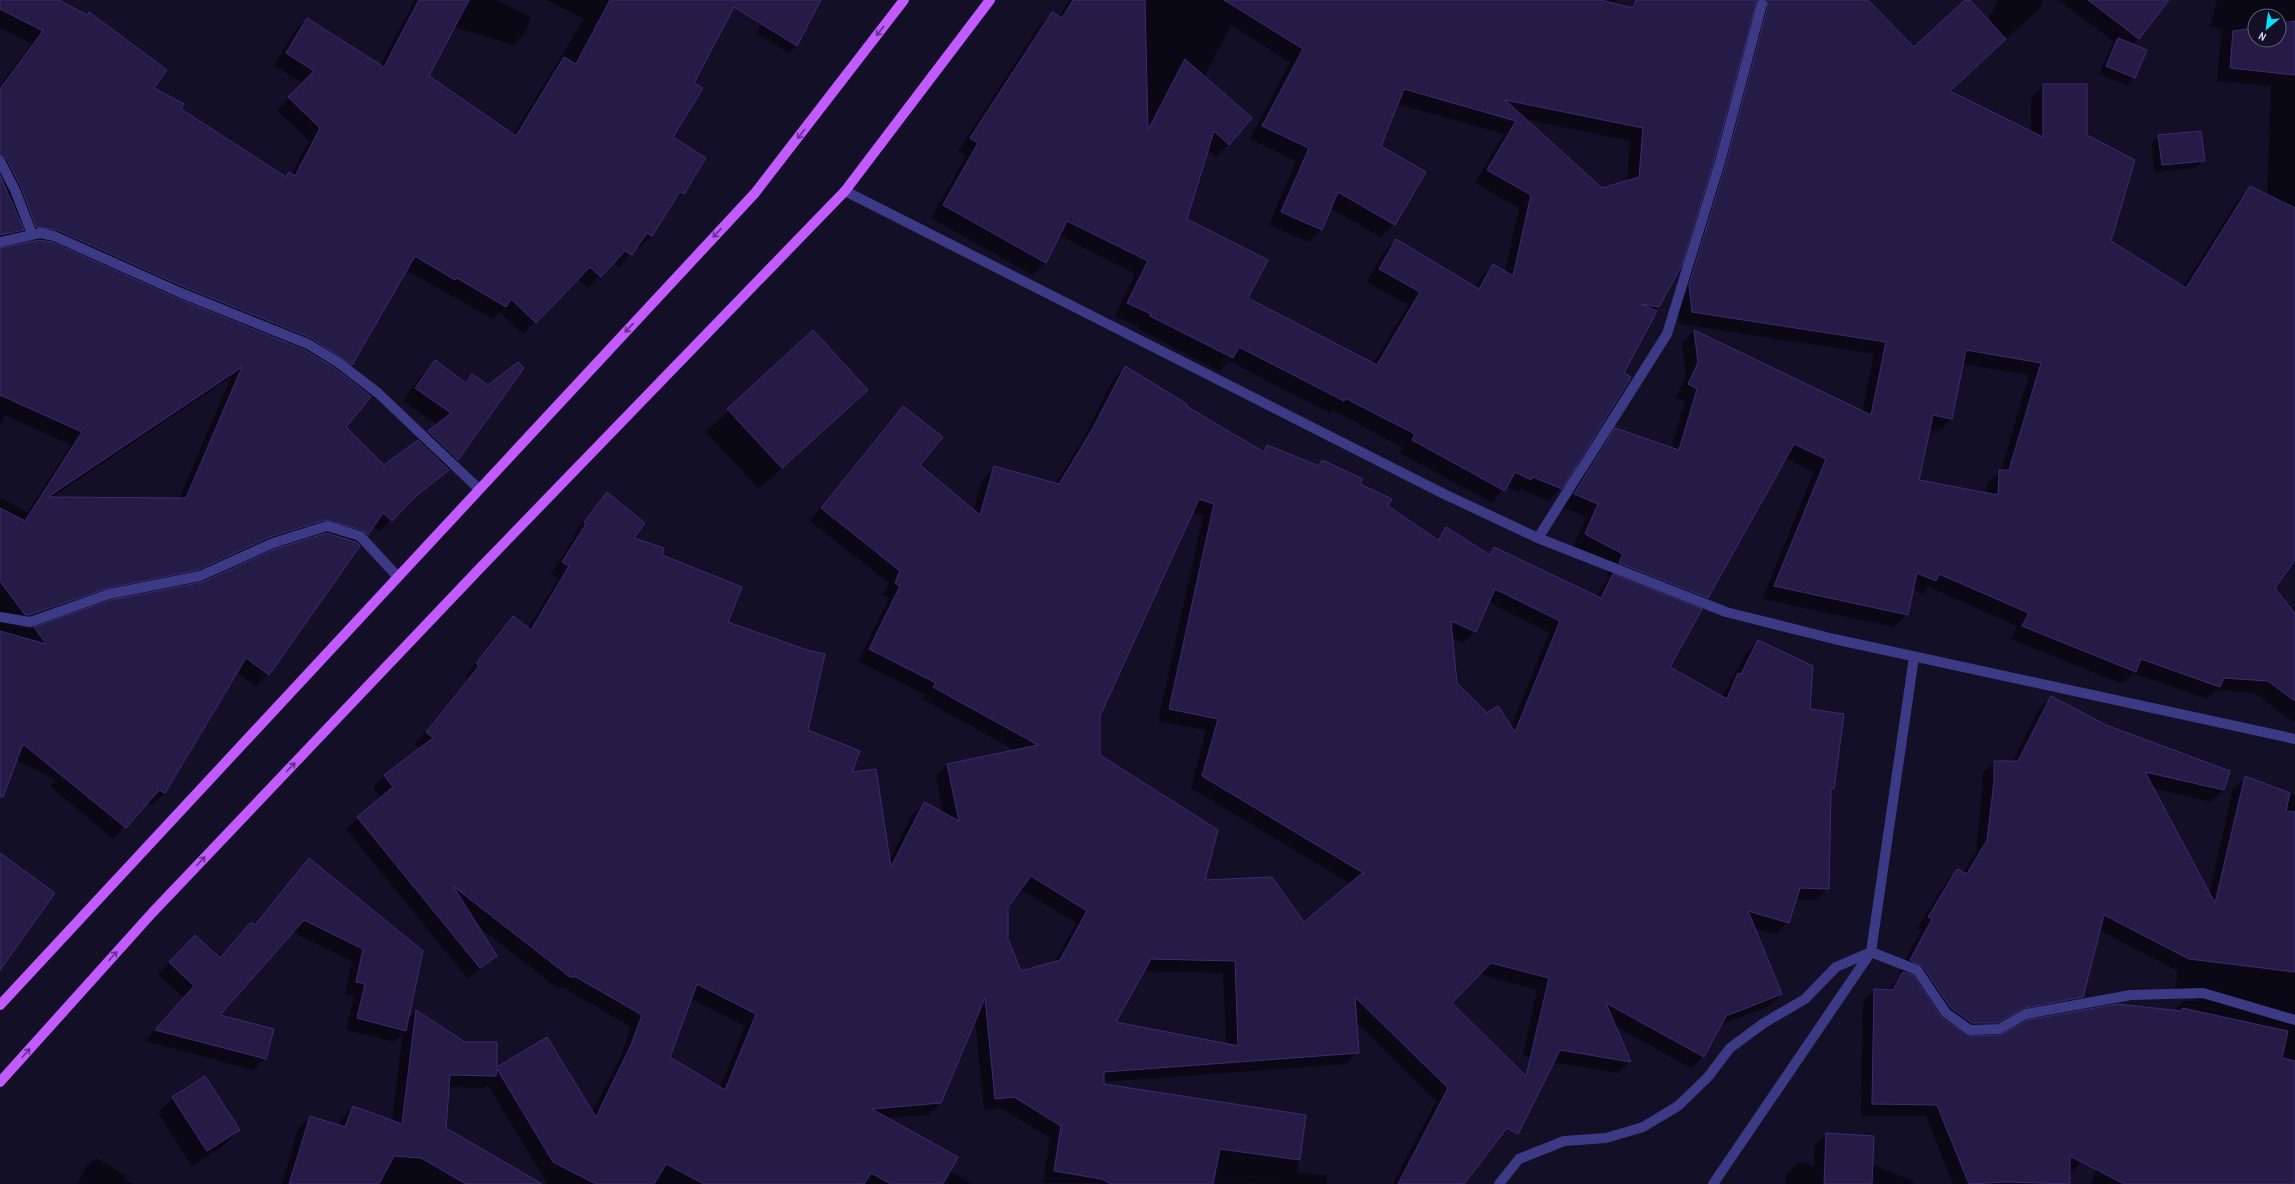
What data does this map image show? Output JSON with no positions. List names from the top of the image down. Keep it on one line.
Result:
{"north":"bottom left"}
